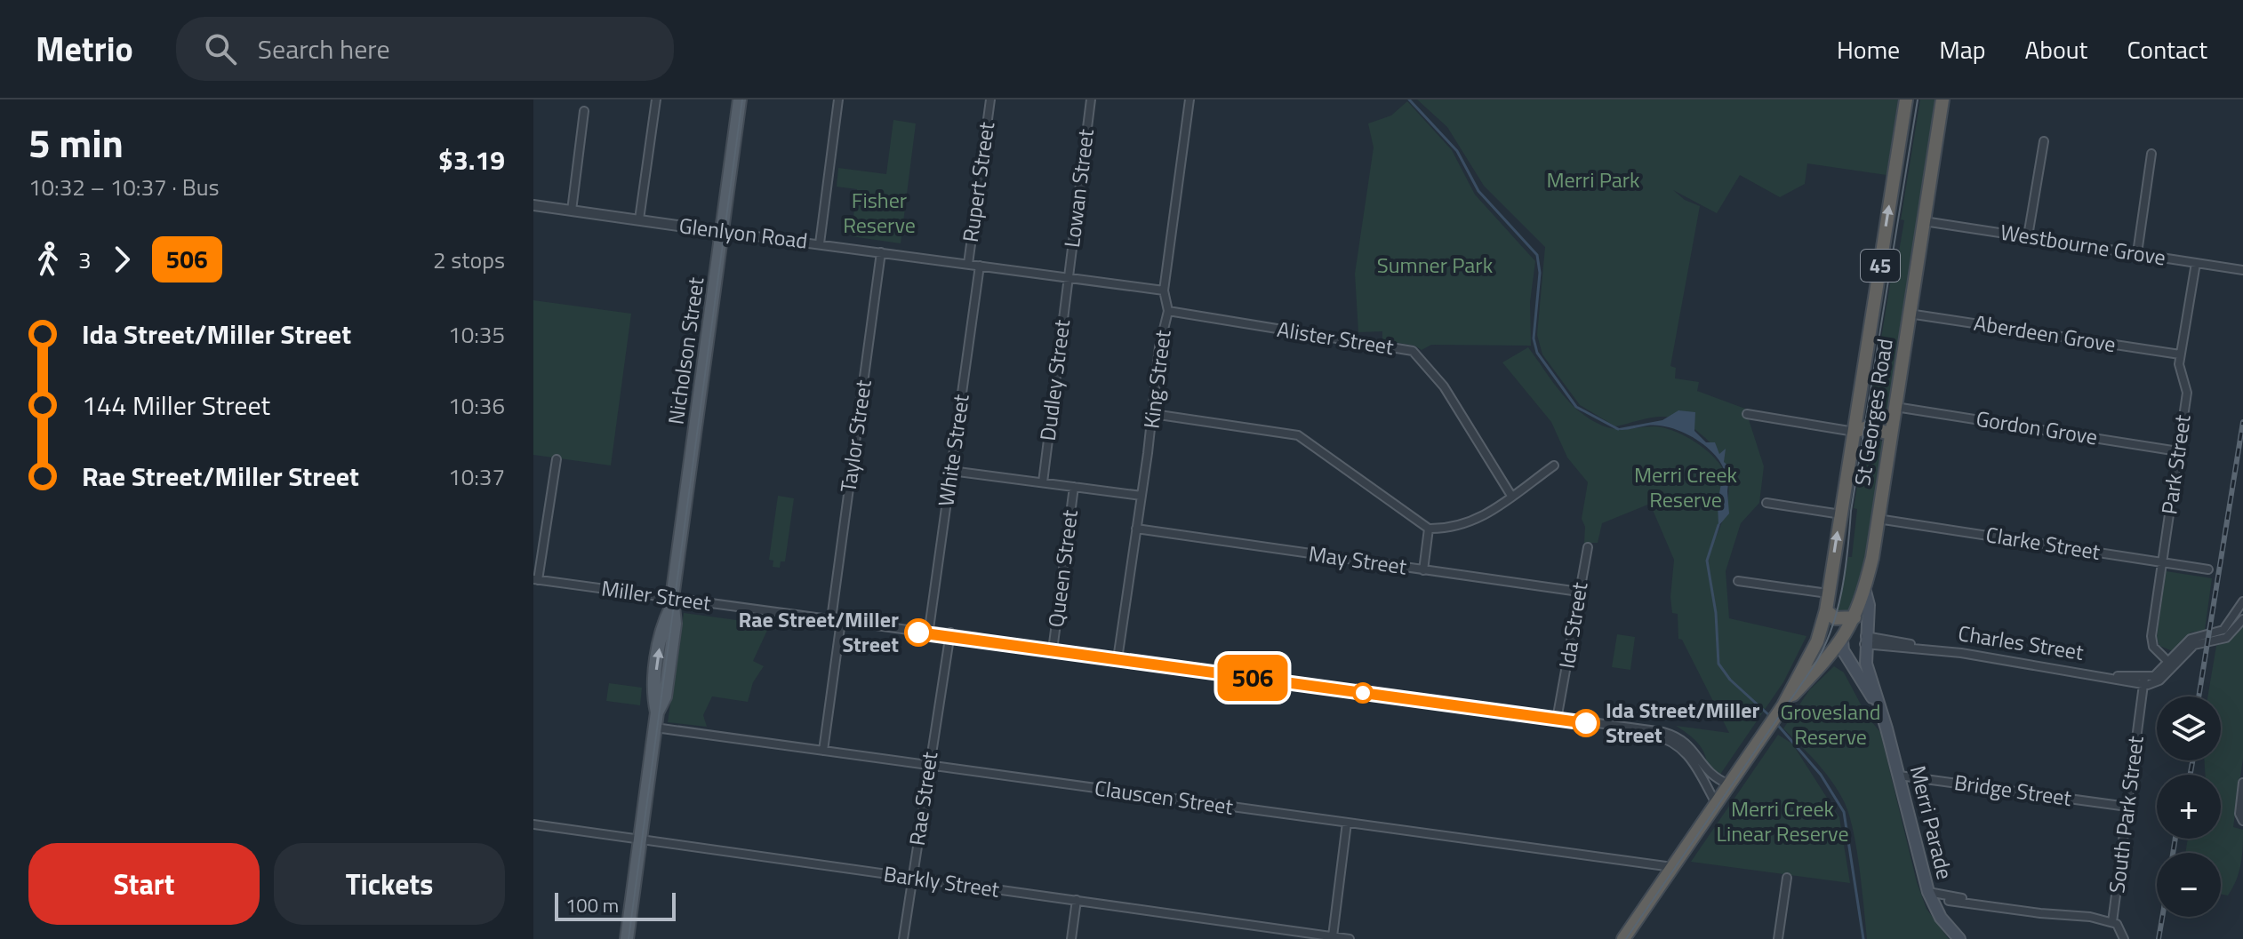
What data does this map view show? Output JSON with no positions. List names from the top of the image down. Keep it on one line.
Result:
{"streets":{"highway":["45","St Georges Road"],"main road":["Nicholson Street","Charles Street","Merri Parade"],"street":["Rupert Street","Lowan Street","Glenlyon Road","Westbourne Grove","Aberdeen Grove","Alister Street","King Street","Dudley Street","Gordon Grove","Taylor Street","White Street","Park Street","Clarke Street","May Street","Queen Street","Miller Street","Ida Street","Bridge Street","Clauscen Street","Rae Street","South Park Street","Barkly Street"]},"crossings":[["Rupert Street","Glenlyon Road"],["Lowan Street","Glenlyon Road"],["Lowan Street","Dudley Street"],["Glenlyon Road","Nicholson Street"],["Glenlyon Road","King Street"],["Glenlyon Road","Dudley Street"],["Glenlyon Road","Taylor Street"],["Glenlyon Road","White Street"],["Westbourne Grove","St Georges Road"],["Westbourne Grove","Park Street"],["Aberdeen Grove","St Georges Road"],["Aberdeen Grove","Park Street"],["Alister Street","King Street"],["Nicholson Street","Miller Street"],["Nicholson Street","Clauscen Street"],["Nicholson Street","Barkly Street"],["King Street","May Street"],["King Street","Miller Street"],["St Georges Road","Gordon Grove"],["St Georges Road","Clarke Street"],["St Georges Road","Miller Street"],["St Georges Road","Charles Street"],["St Georges Road","Clauscen Street"],["St Georges Road","Merri Parade"],["Gordon Grove","Park Street"],["Taylor Street","Miller Street"],["White Street","Miller Street"],["Park Street","Clarke Street"],["May Street","Ida Street"],["Queen Street","Miller Street"],["Miller Street","Ida Street"],["Miller Street","Rae Street"],["Charles Street","South Park Street"],["Charles Street","Merri Parade"],["Bridge Street","South Park Street"],["Bridge Street","Merri Parade"],["Clauscen Street","Rae Street"],["Rae Street","Barkly Street"]],"parks":["Merri Park","Fisher Reserve","Sumner Park","Merri Creek Reserve","Grovesland Reserve","Merri Creek Linear Reserve"],"places":["Rae Street/Miller Street","Ida Street/Miller Street"],"lines":["bus line 506"],"scale_bar":"100 m","page":{"header":"Metrio","search":"Search here","nav":["Home","Map","About","Contact"],"heading":["5 min","10:32 – 10:37 · Bus","$3.19"],"on_map":"506","legs":["3","506","2 stops"],"list":[{"name":"Ida Street/Miller Street","value":"10:35"},{"name":"144 Miller Street","value":"10:36"},{"name":"Rae Street/Miller Street","value":"10:37"}],"map_buttons":["+","−"],"buttons":["Start","Tickets"],"scale":"100 m"}}
